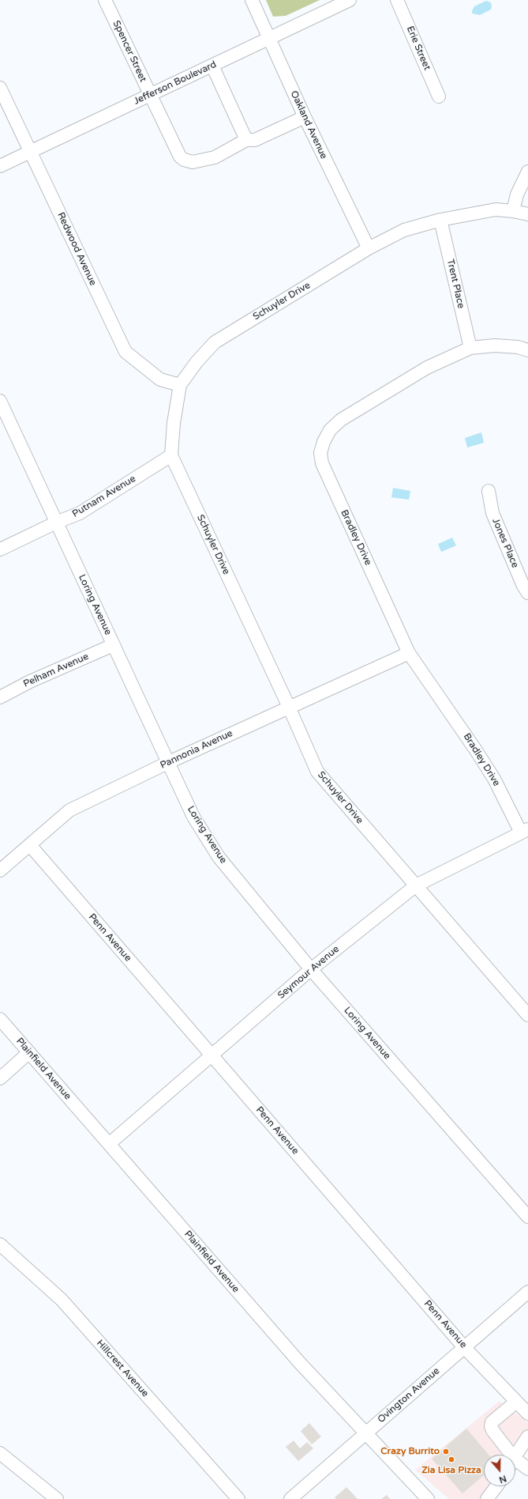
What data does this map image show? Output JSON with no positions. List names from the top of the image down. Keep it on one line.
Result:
{"streets":{"street":["Erie Street","Spencer Street","Jefferson Boulevard","Oakland Avenue","Redwood Avenue","Trent Place","Schuyler Drive","Putnam Avenue","Bradley Drive","Jones Place","Loring Avenue","Pelham Avenue","Pannonia Avenue","Penn Avenue","Seymour Avenue","Plainfield Avenue","Hillcrest Avenue","Ovington Avenue"]},"crossings":[["Spencer Street","Jefferson Boulevard"],["Spencer Street","Oakland Avenue"],["Jefferson Boulevard","Oakland Avenue"],["Jefferson Boulevard","Redwood Avenue"],["Oakland Avenue","Schuyler Drive"],["Redwood Avenue","Schuyler Drive"],["Trent Place","Schuyler Drive"],["Trent Place","Bradley Drive"],["Schuyler Drive","Putnam Avenue"],["Schuyler Drive","Pannonia Avenue"],["Schuyler Drive","Seymour Avenue"],["Putnam Avenue","Loring Avenue"],["Bradley Drive","Pannonia Avenue"],["Bradley Drive","Seymour Avenue"],["Loring Avenue","Pelham Avenue"],["Loring Avenue","Pannonia Avenue"],["Loring Avenue","Seymour Avenue"],["Pannonia Avenue","Penn Avenue"],["Penn Avenue","Seymour Avenue"],["Penn Avenue","Ovington Avenue"],["Seymour Avenue","Plainfield Avenue"],["Plainfield Avenue","Ovington Avenue"]],"places":["Crazy Burrito","Zia Lisa Pizza"],"north":"bottom"}
